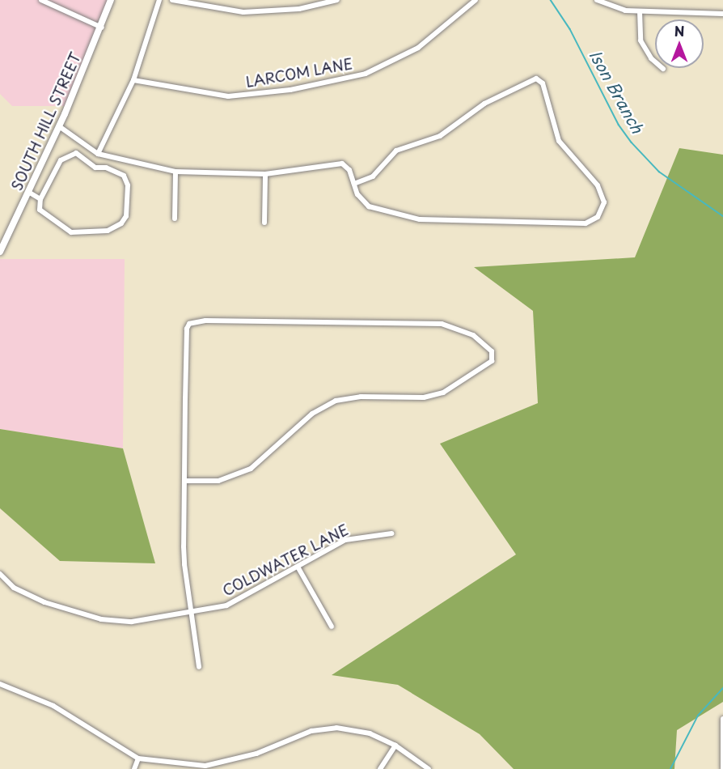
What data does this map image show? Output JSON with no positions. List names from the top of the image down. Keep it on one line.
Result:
{"streets":{"main road":["SOUTH HILL STREET"],"street":["LARCOM LANE","COLDWATER LANE"]},"water":["Ison Branch"],"north":"top"}
